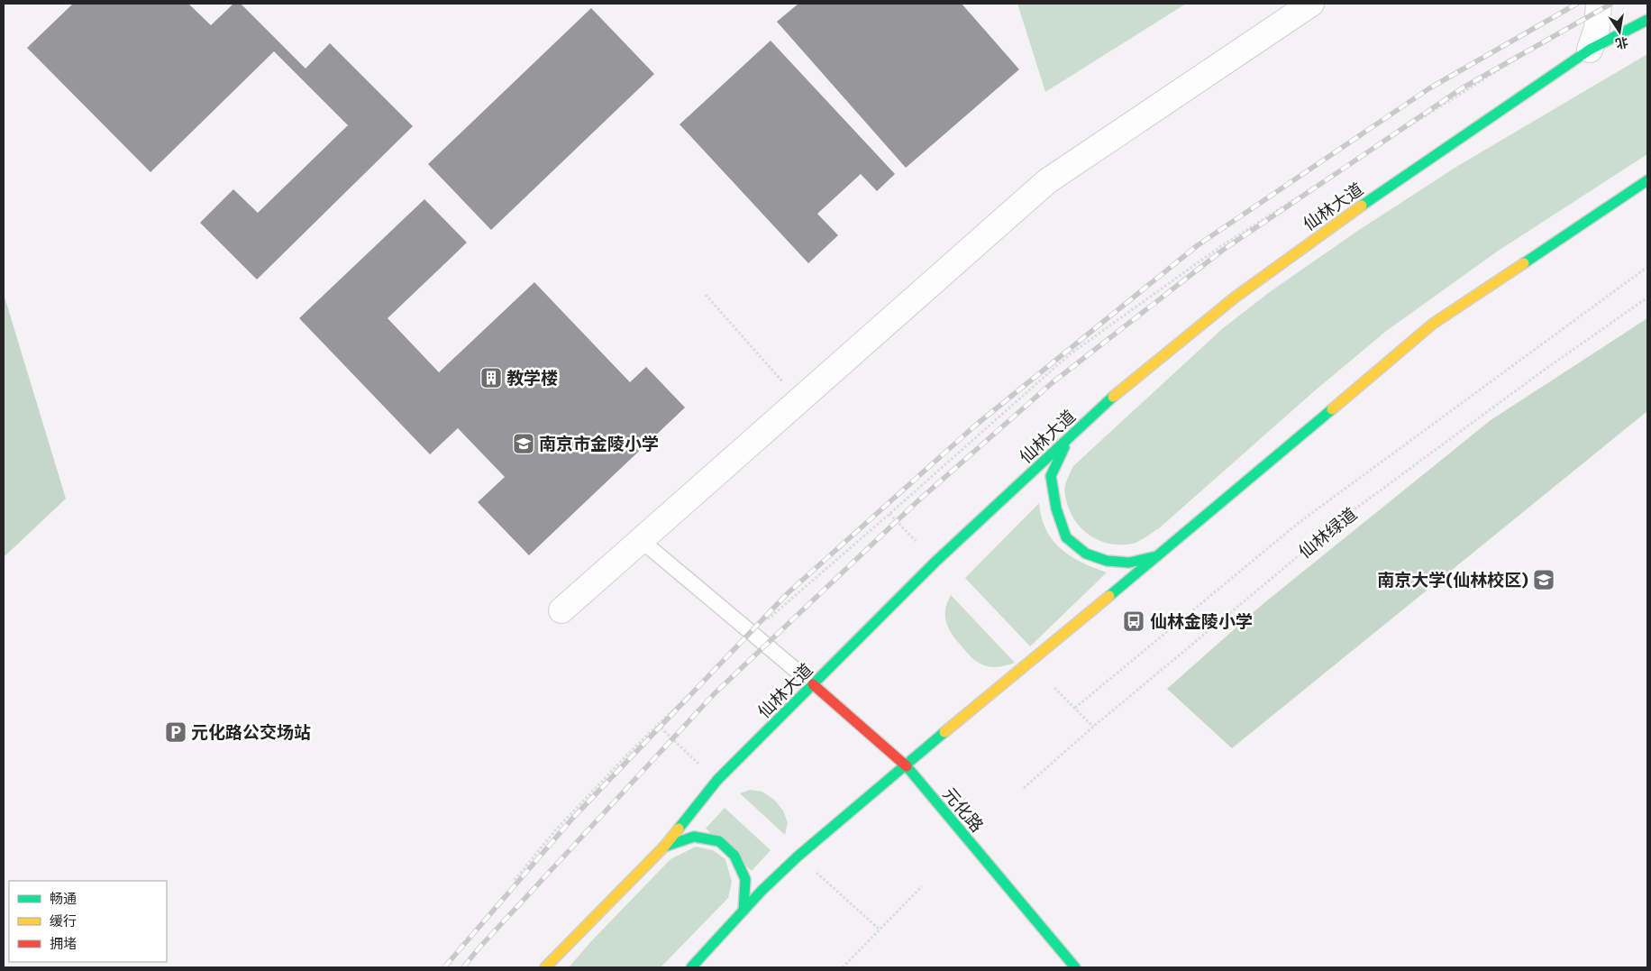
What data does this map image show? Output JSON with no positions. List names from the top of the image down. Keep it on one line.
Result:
{"streets":{"main road":["仙林大道","元化路"],"path":["仙林绿道"]},"crossings":[["仙林大道","元化路"]],"places":{"building":["教学楼"],"school or university":["南京市金陵小学","南京大学(仙林校区)"],"bus stop":["仙林金陵小学"],"parking":["元化路公交场站"]},"legend":["畅通","缓行","拥堵"],"north":"bottom"}
